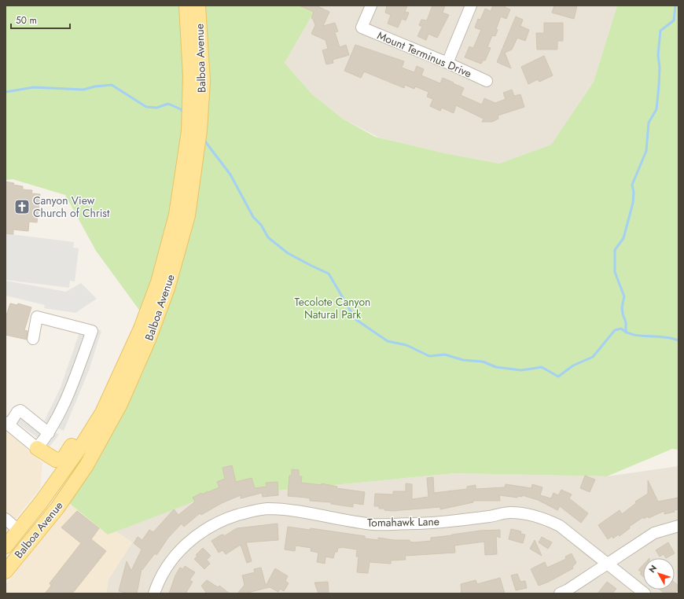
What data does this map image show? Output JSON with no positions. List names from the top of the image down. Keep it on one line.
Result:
{"streets":{"main road":["Balboa Avenue"],"street":["Mount Terminus Drive","Tomahawk Lane"]},"parks":["Tecolote Canyon Natural Park"],"places":{"church":["Canyon View Church of Christ"]},"scale_bar":"50 m","north":"top left"}
